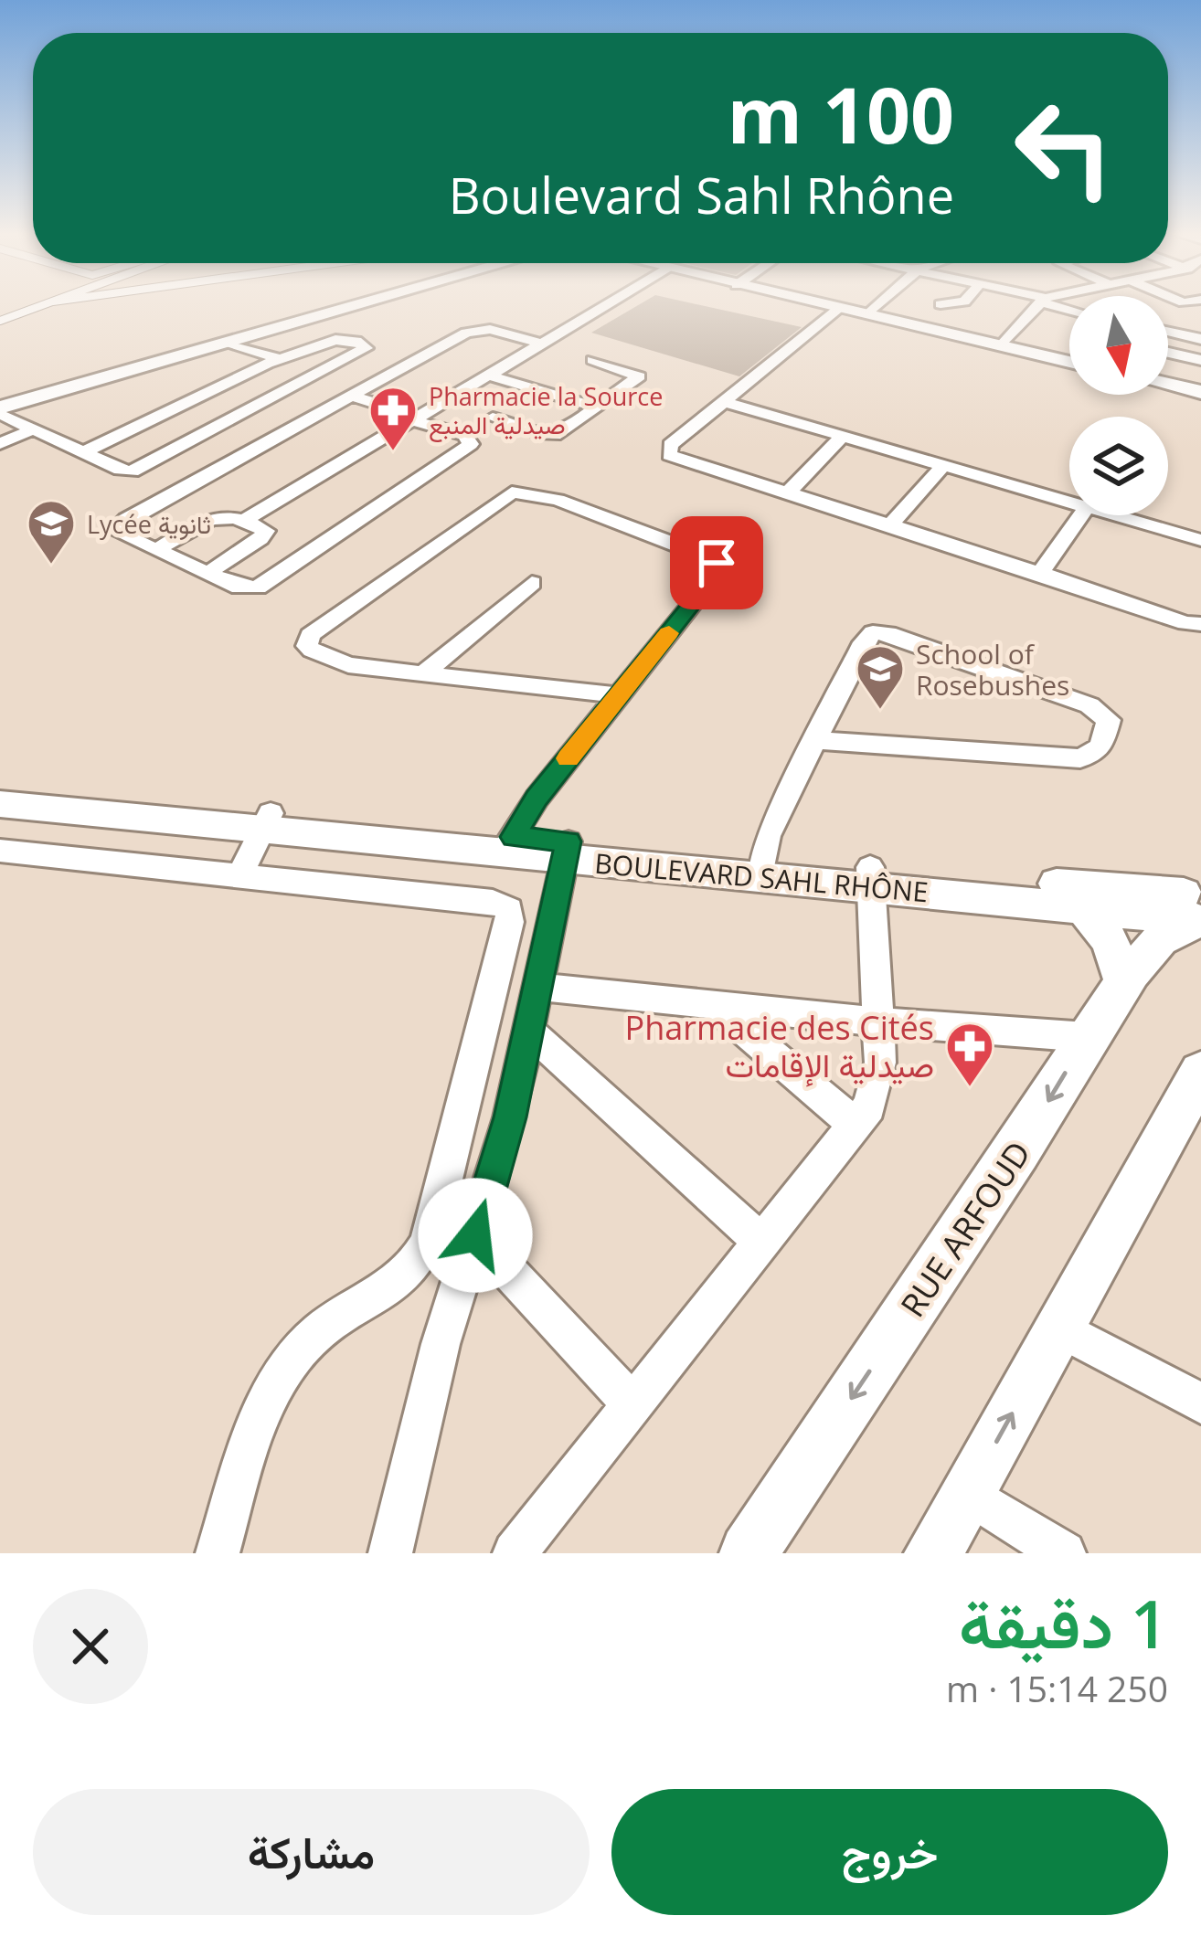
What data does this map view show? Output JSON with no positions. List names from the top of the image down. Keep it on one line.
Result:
{"streets":{"street":["BOULEVARD SAHL RHÔNE","RUE ARFOUD"]},"crossings":[["BOULEVARD SAHL RHÔNE","RUE ARFOUD"]],"places":{"pharmacy":["Pharmacie la Source صيدلية المنبع","Pharmacie des Cités صيدلية الإقامات"],"school or university":["Lycée ثانوية","School of Rosebushes"]},"north":"bottom","page":{"turn":["100 m","Boulevard Sahl Rhône"],"heading":["1 دقيقة","250 m · 15:14"],"buttons":["خروج","مشاركة"]}}
